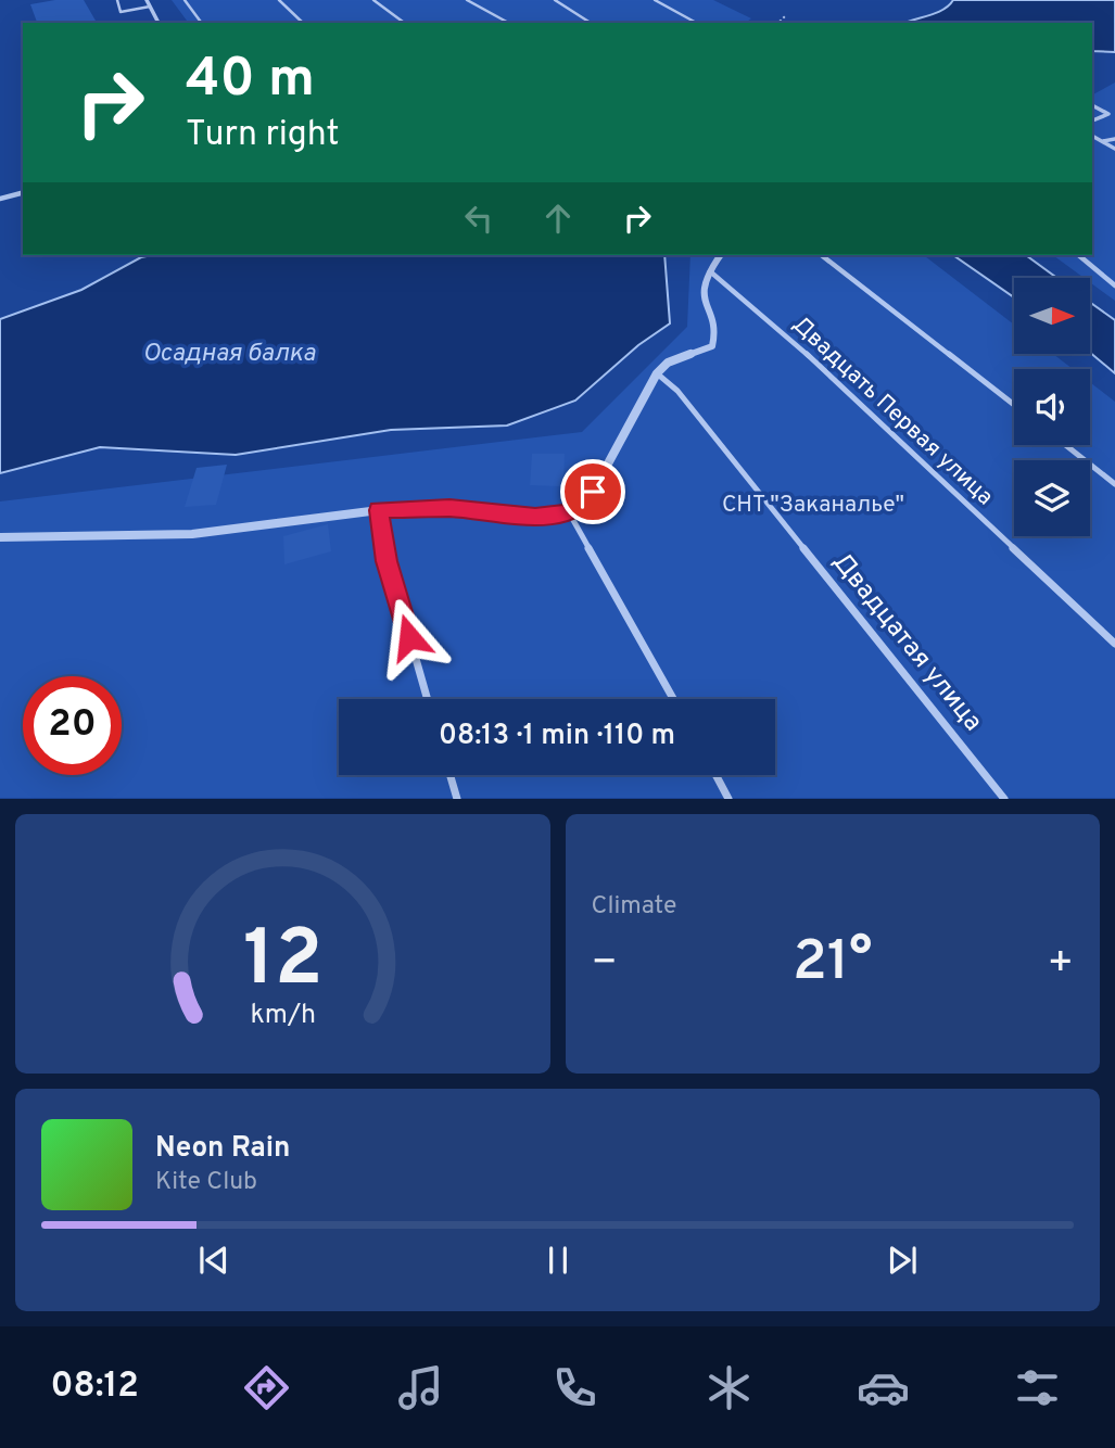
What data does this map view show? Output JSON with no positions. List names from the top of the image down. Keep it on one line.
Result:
{"streets":{"lane":["Двадцать Первая улица","Двадцатая улица"]},"water":["Осадная балка"],"parks":["СНТ \"Заканалье\""],"north":"right","page":{"turn":["40 m","Turn right"],"limit":"20","trip":"08:13 · 1 min · 110 m","tile":"Climate","heat":["−","21°","+"],"song":["Neon Rain","Kite Club"],"tabs":"08:12","gauge":["12","km/h"]}}
